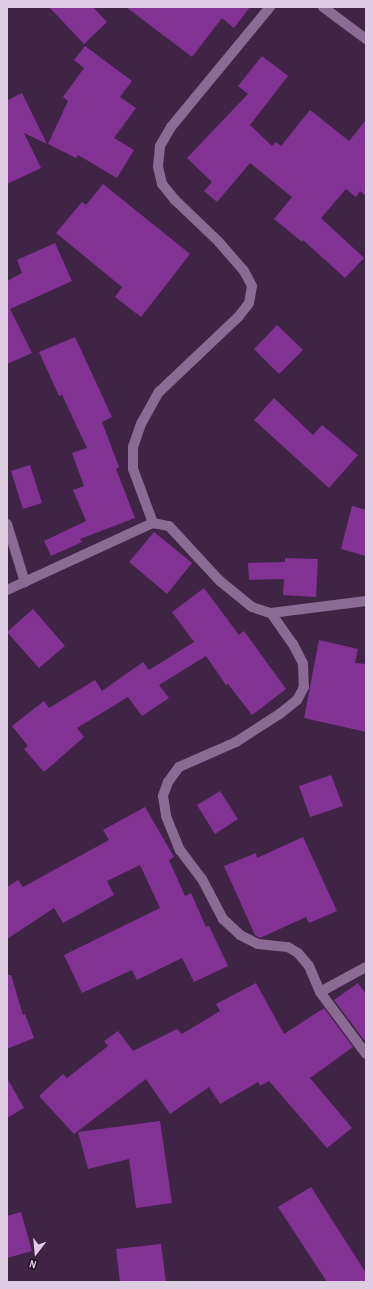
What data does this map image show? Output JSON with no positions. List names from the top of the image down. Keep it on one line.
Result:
{"north":"bottom"}
